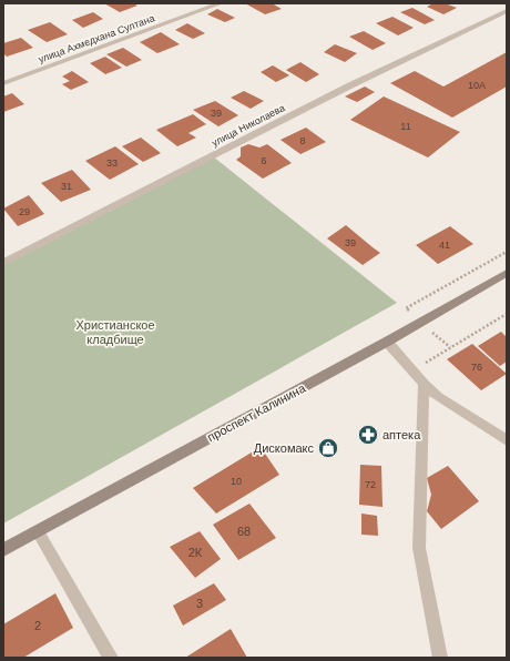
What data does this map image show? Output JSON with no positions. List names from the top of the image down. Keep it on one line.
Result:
{"streets":{"street":["улица Ахмедхана Султана","улица Николаева","проспект Калинина"]},"parks":["Христианское кладбище"],"places":{"pharmacy":["аптека"],"shop":["Дискомакс"]},"house_numbers":["10А","39","11","8","6","33","31","29","39","41","76","10","72","68","2К","3","2"]}
